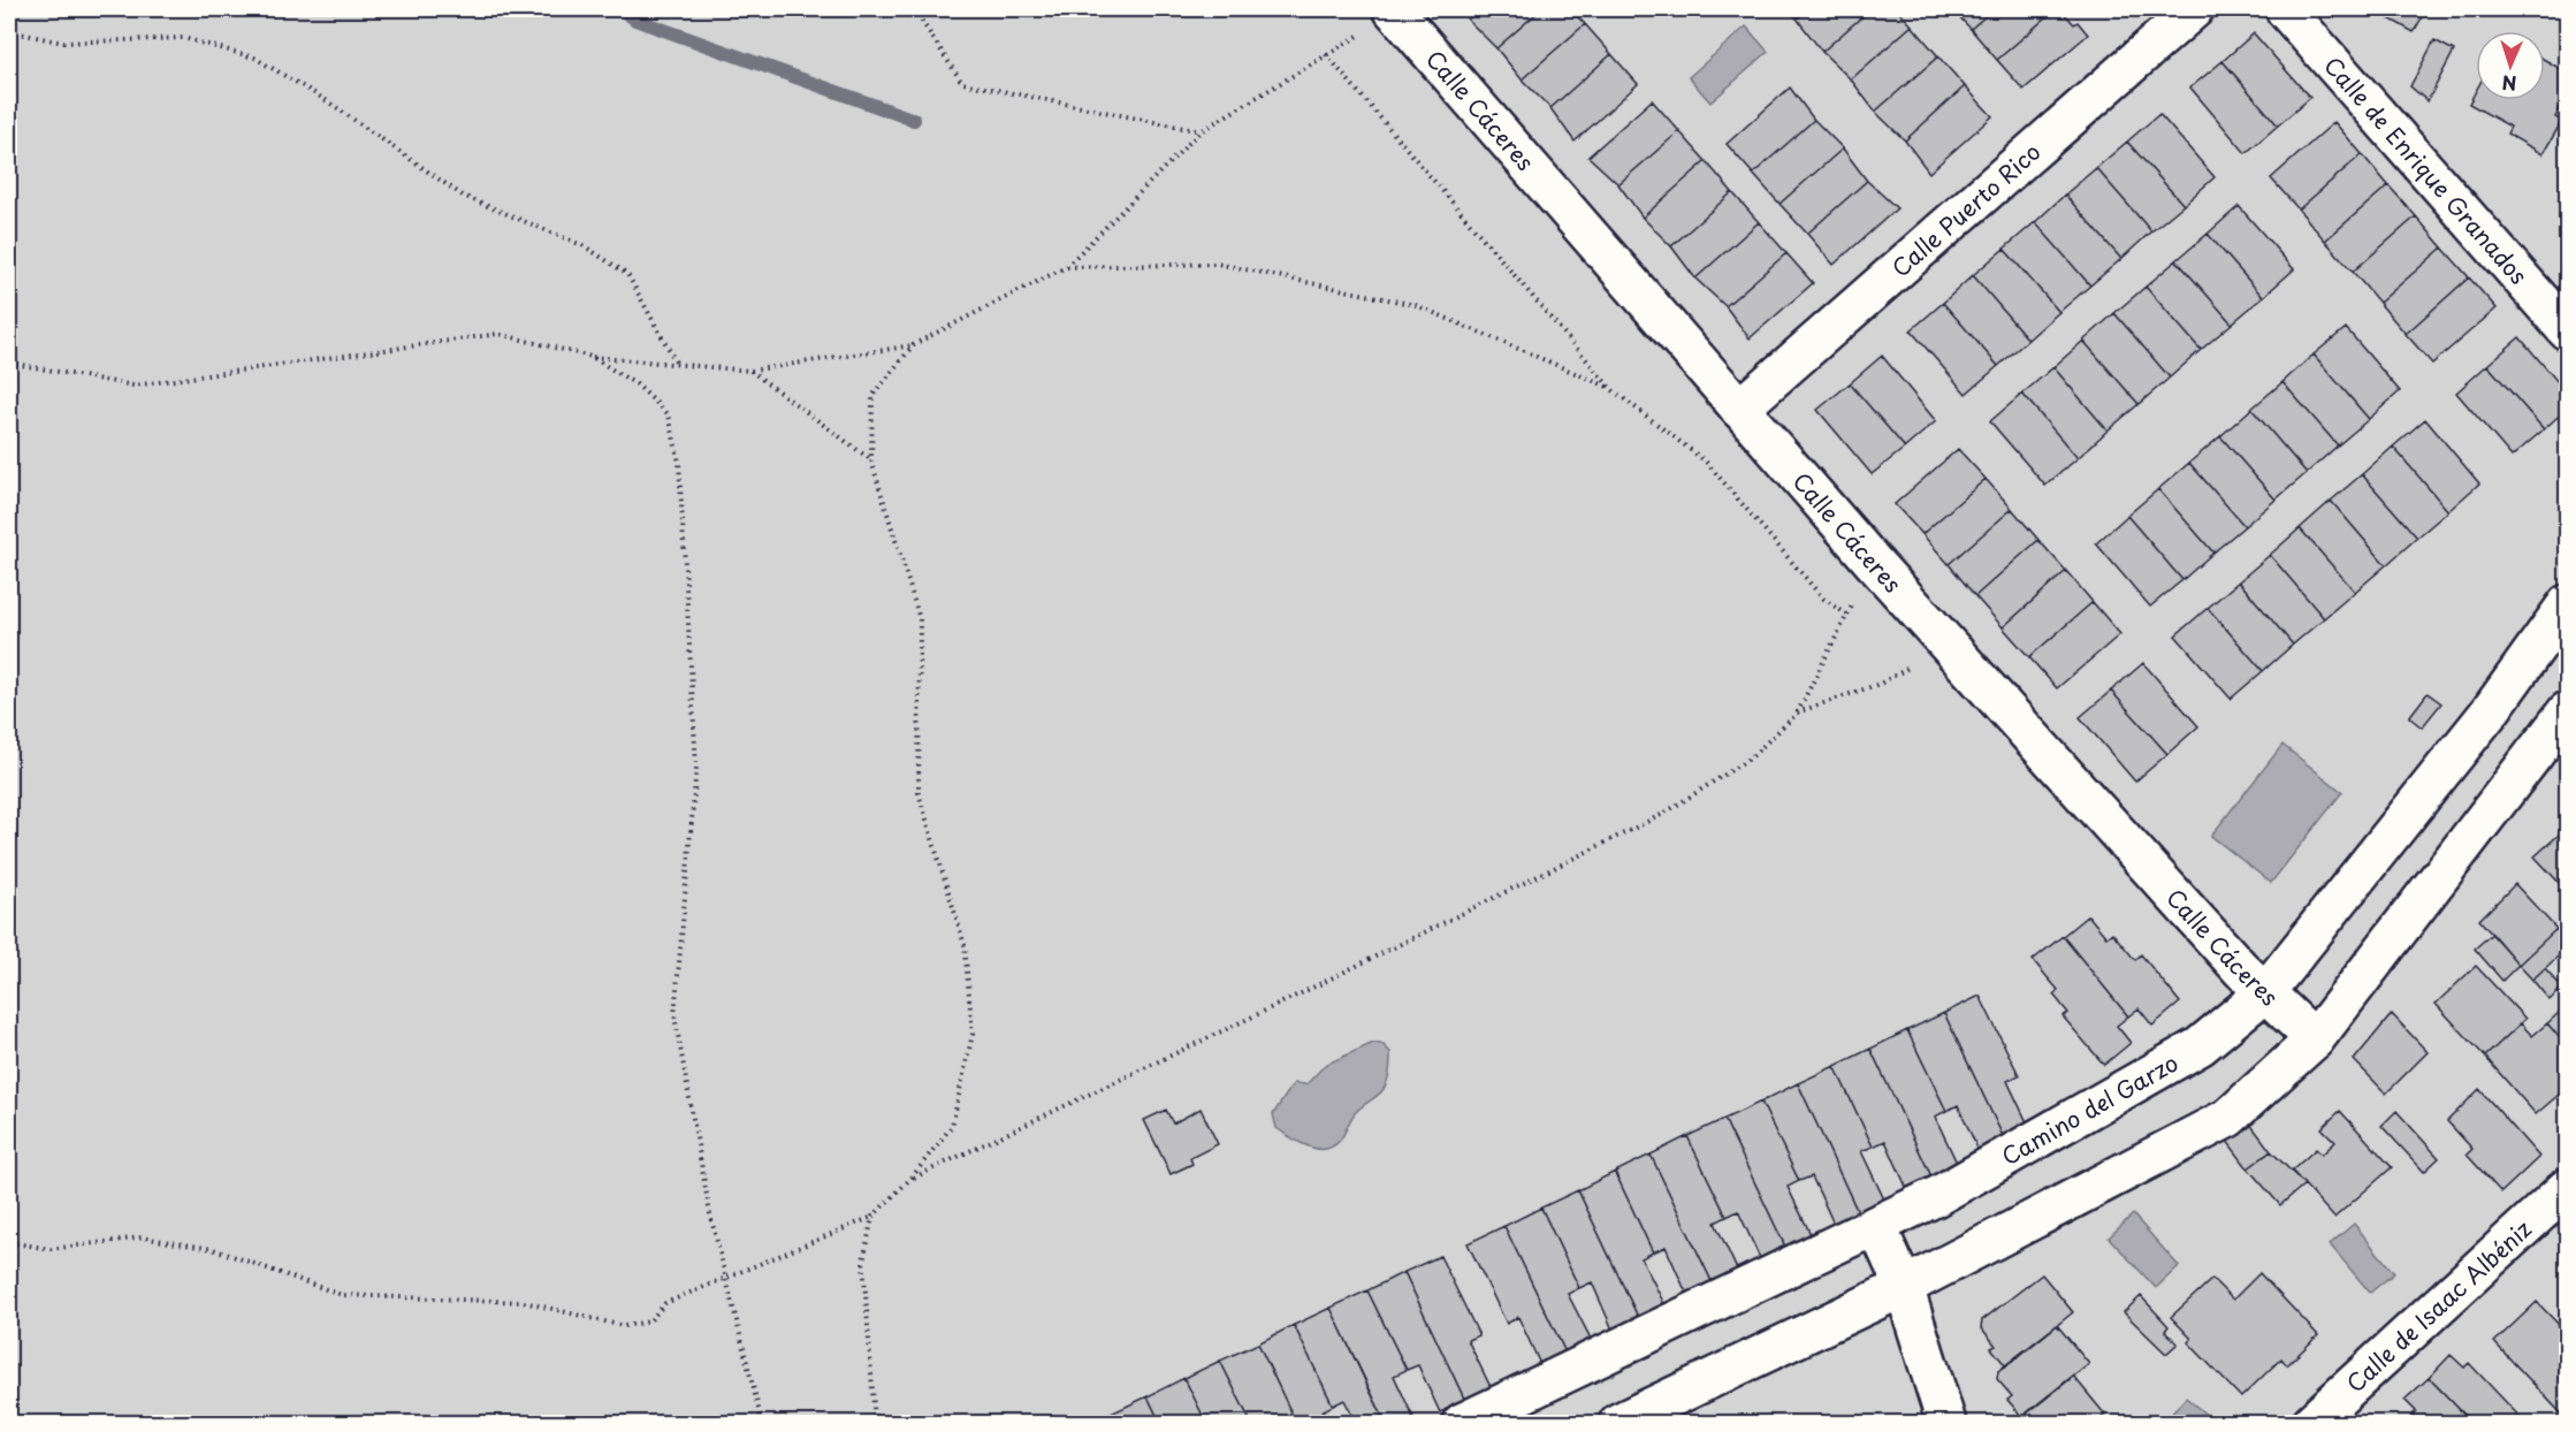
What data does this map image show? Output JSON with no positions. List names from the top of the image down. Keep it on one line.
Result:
{"streets":{"street":["Calle Cáceres","Calle de Enrique Granados","Calle Puerto Rico","Camino del Garzo","Calle de Isaac Albéniz"]},"crossings":[["Calle Cáceres","Calle Puerto Rico"],["Calle Cáceres","Camino del Garzo"]],"north":"bottom"}
